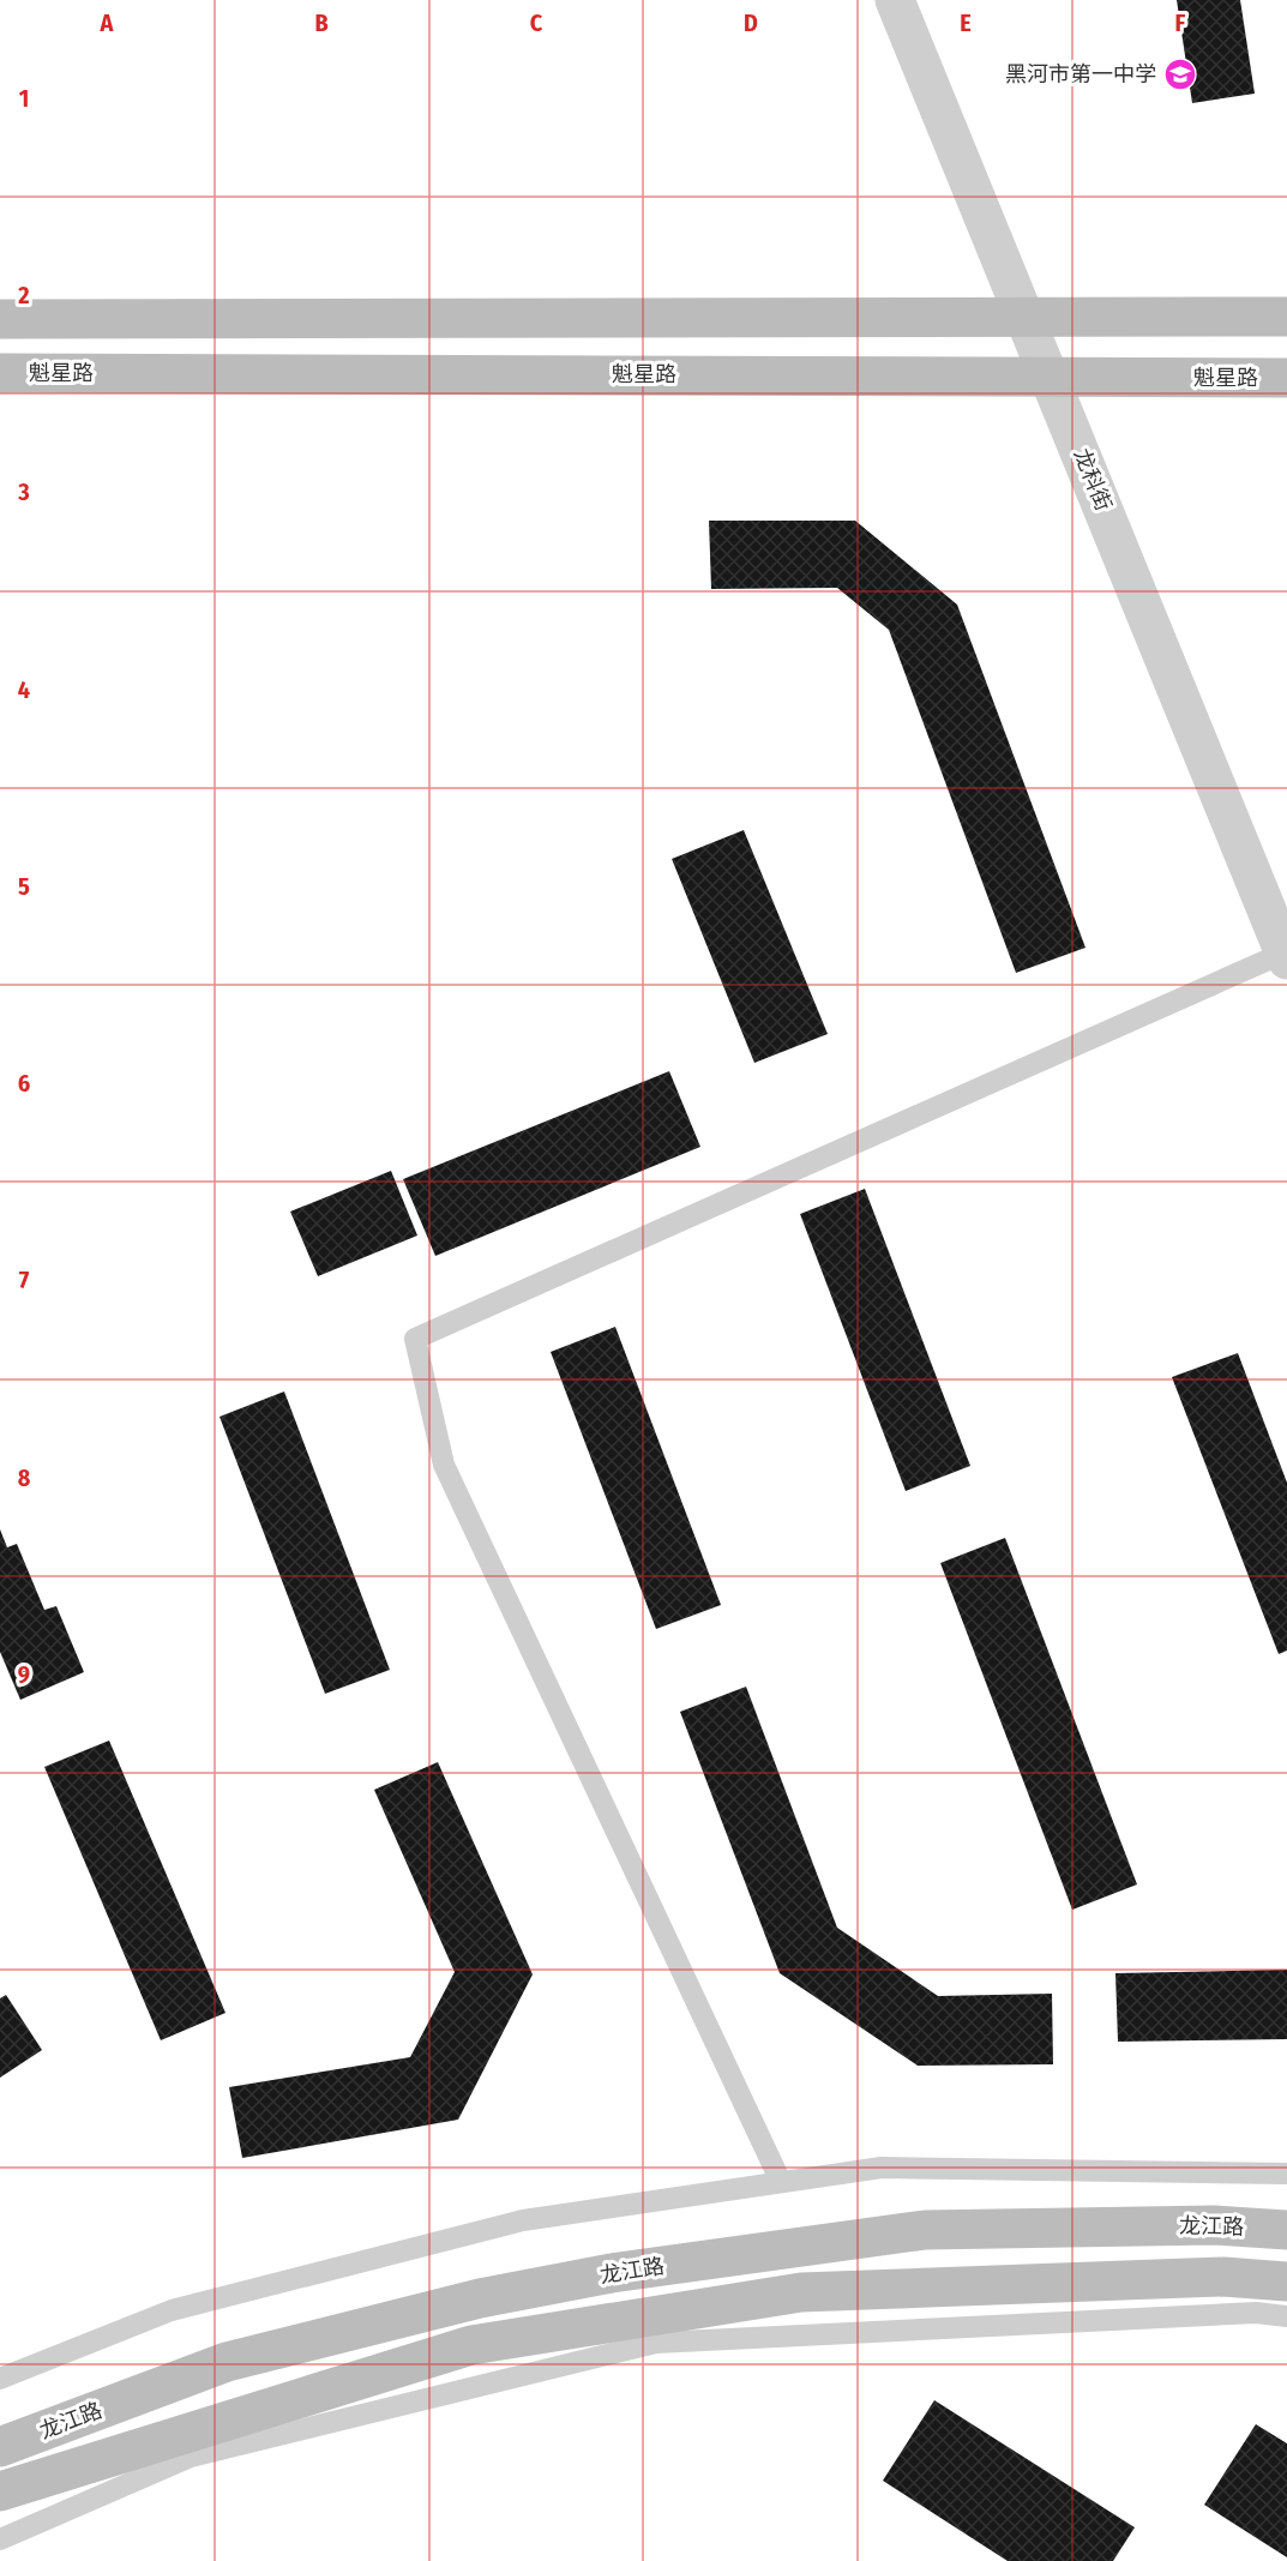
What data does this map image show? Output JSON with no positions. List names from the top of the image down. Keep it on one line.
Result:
{"streets":{"street":["魁星路","龙科街","龙江路"]},"crossings":[["魁星路","龙科街"]],"places":{"school or university":["黑河市第一中学"]},"grid":{"columns":["A","B","C","D","E","F"],"rows":["1","2","3","4","5","6","7","8","9"]}}
